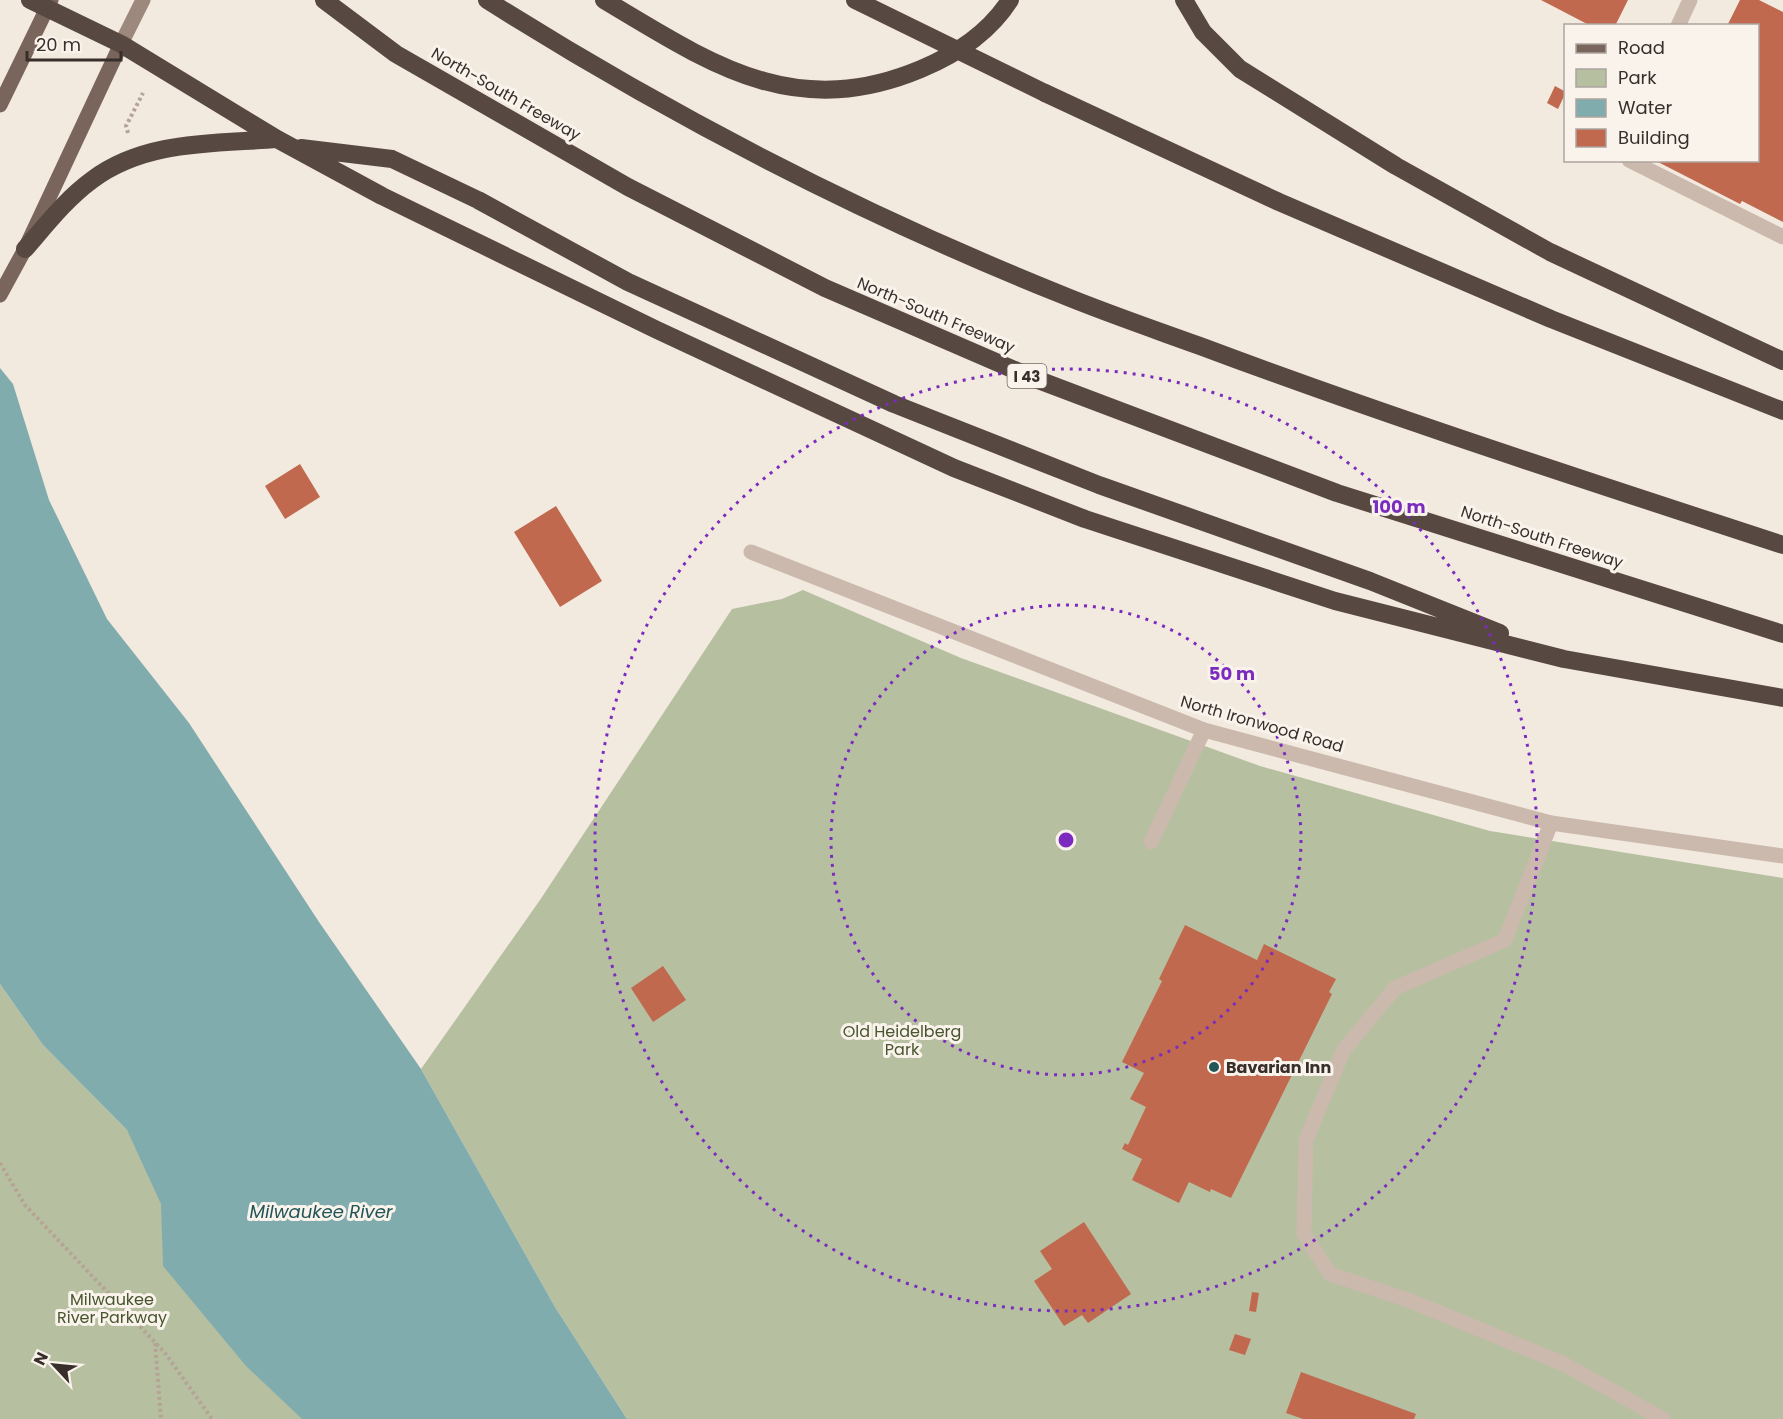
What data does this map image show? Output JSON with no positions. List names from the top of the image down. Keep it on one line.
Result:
{"streets":{"highway":["North-South Freeway","I 43"],"street":["North Ironwood Road"]},"water":["Milwaukee River"],"parks":["Old Heidelberg Park","Milwaukee River Parkway"],"places":["Bavarian Inn"],"legend":["Road","Park","Water","Building"],"scale_bar":"20 m","north":"top left","rings":["100 m","50 m"]}
